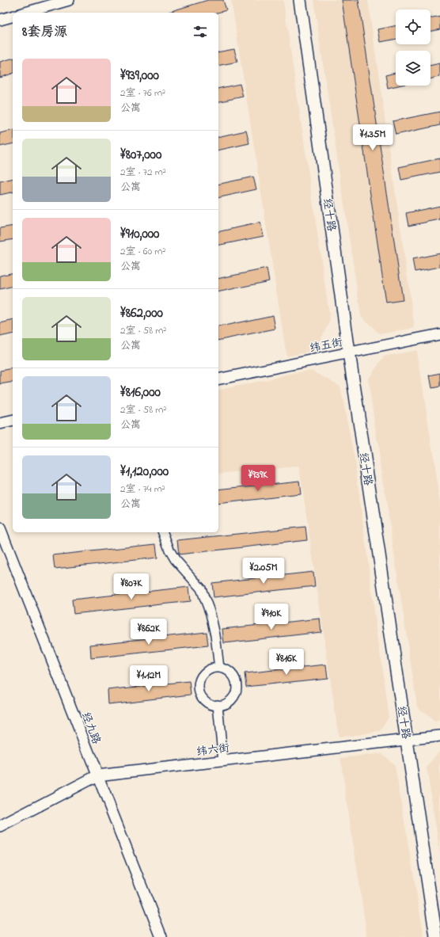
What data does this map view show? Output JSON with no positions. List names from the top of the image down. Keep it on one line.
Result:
{"streets":{"main road":["经十路"],"street":["纬五街","经九路","纬六街"]},"crossings":[["经十路","纬五街"],["经十路","纬六街"],["经九路","纬六街"]],"page":{"heading":"8套房源","list":[{"name":"¥939,000","note":"2室 · 76 m² · 公寓"},{"name":"¥807,000","note":"2室 · 72 m² · 公寓"},{"name":"¥910,000","note":"2室 · 60 m² · 公寓"},{"name":"¥862,000","note":"2室 · 58 m² · 公寓"},{"name":"¥816,000","note":"2室 · 58 m² · 公寓"},{"name":"¥1,120,000","note":"2室 · 74 m² · 公寓"}],"price":["¥1.35M","¥939K","¥2.05M","¥807K","¥910K","¥862K","¥816K","¥1.12M"]}}
